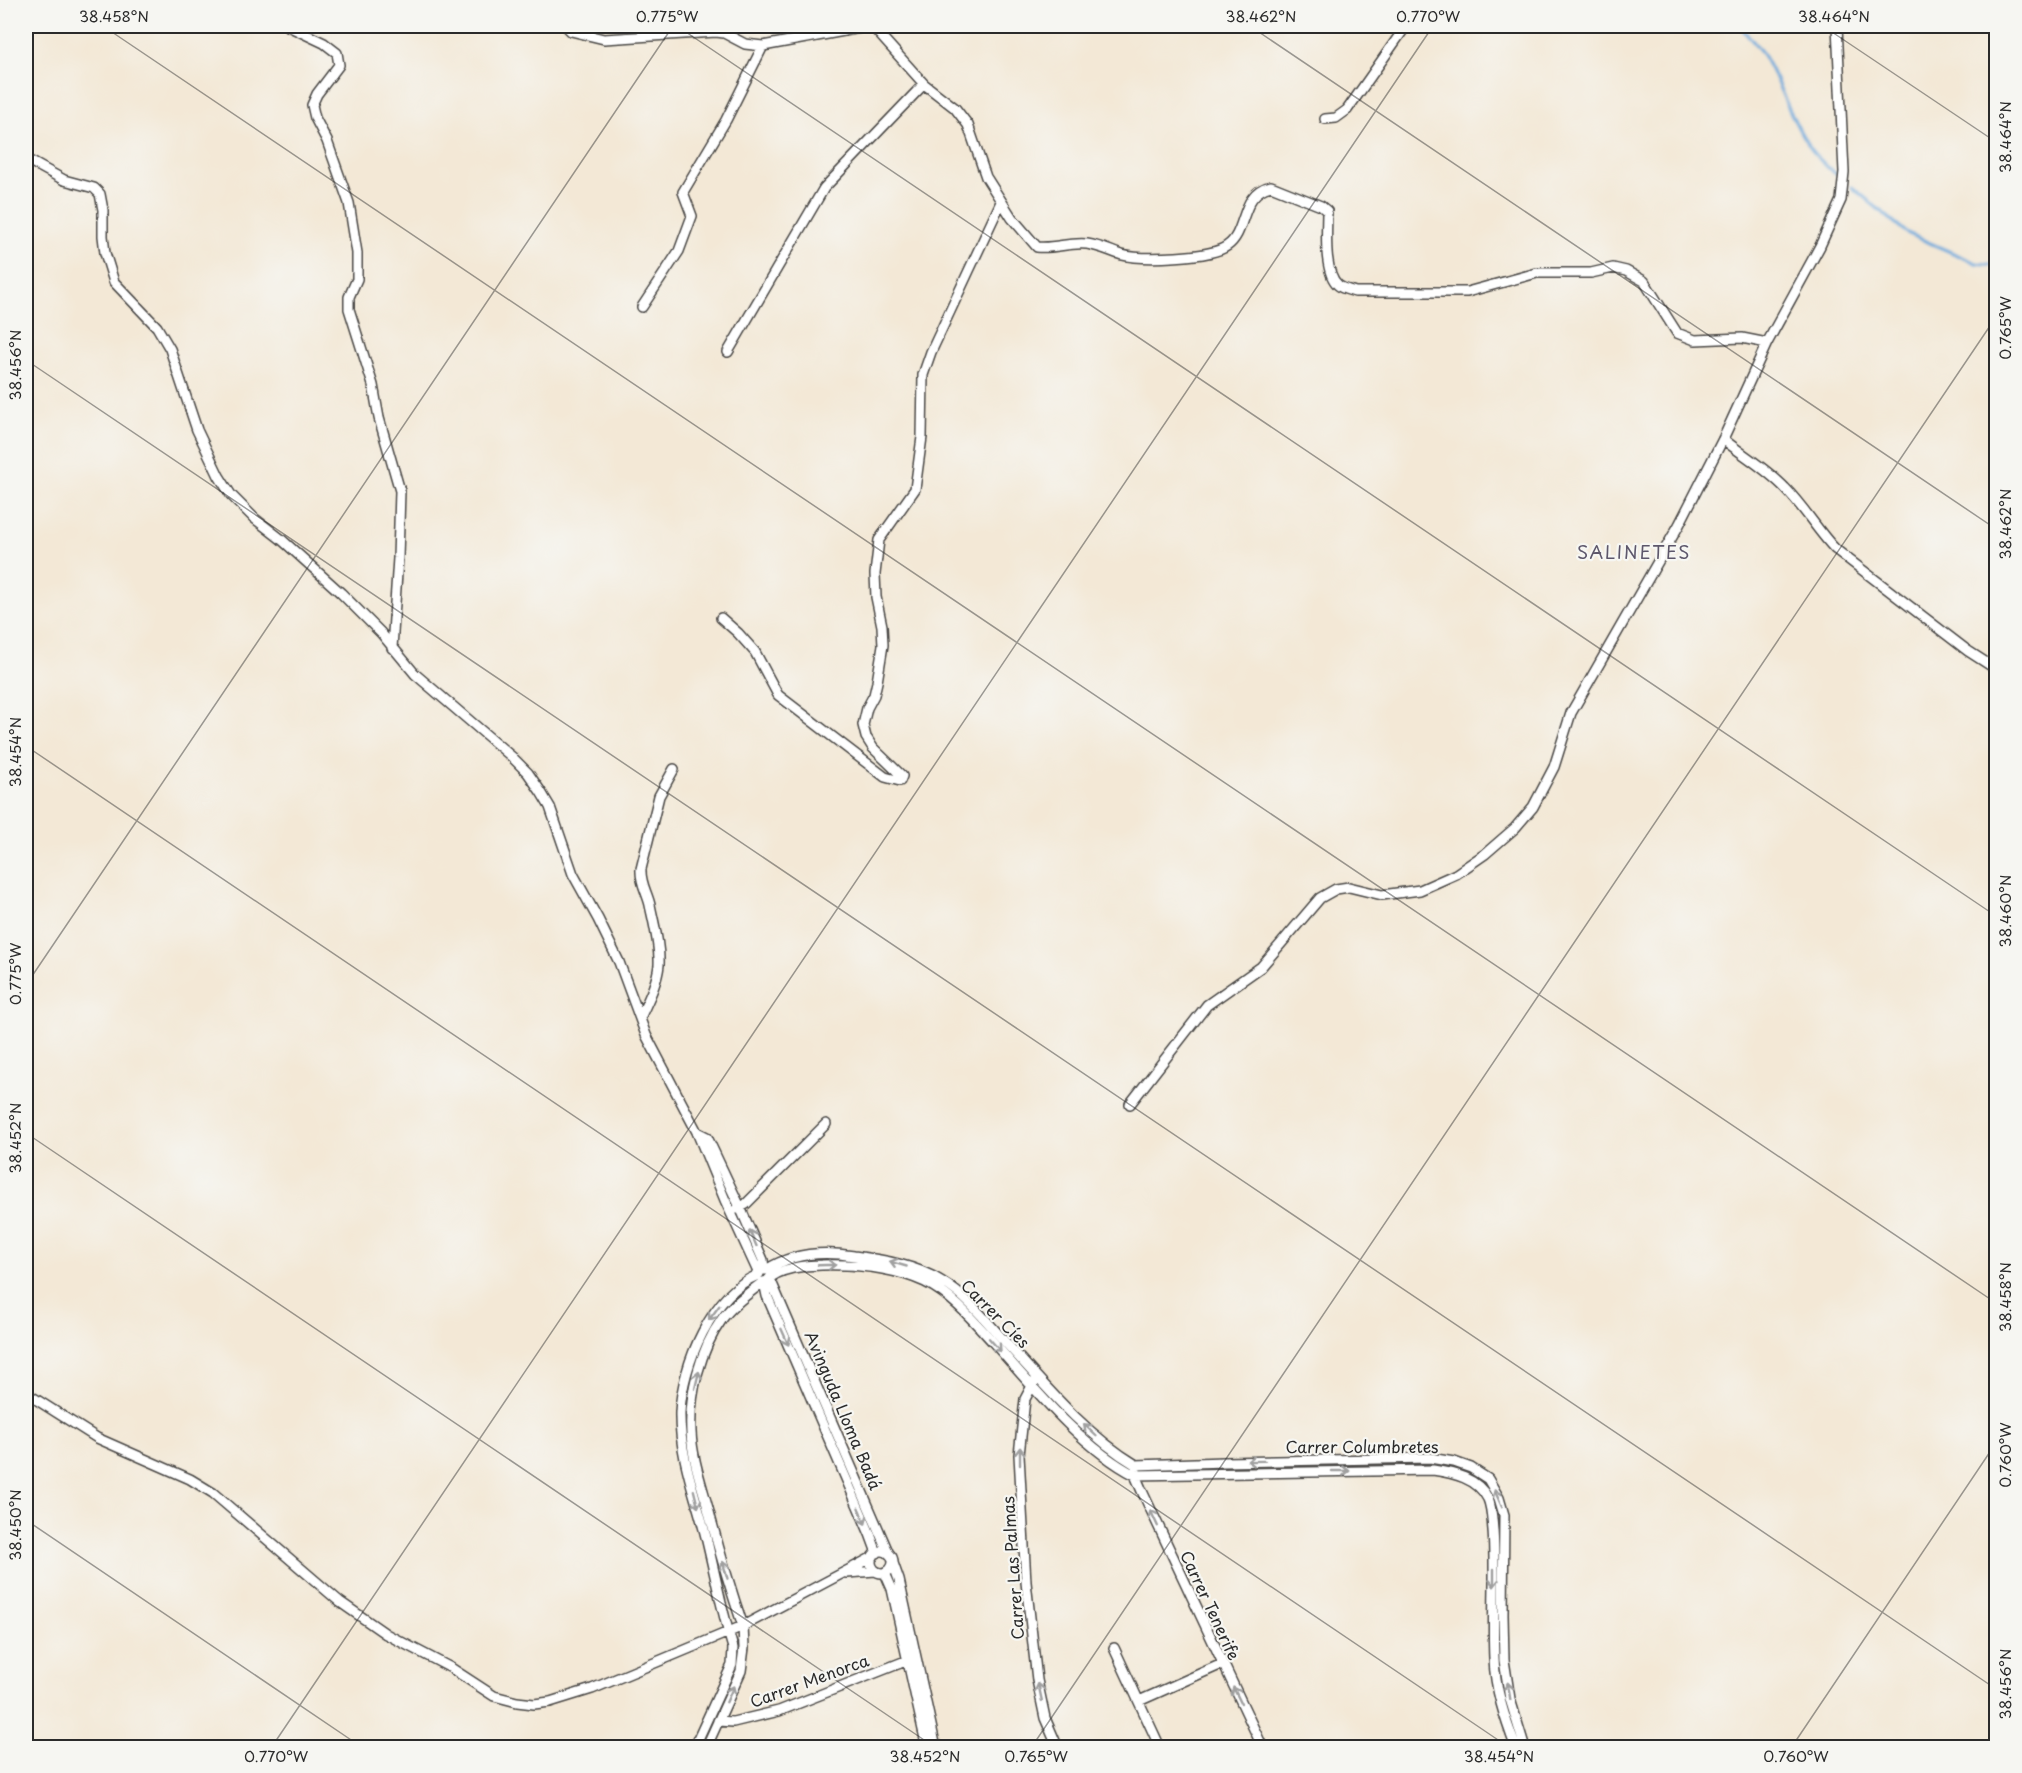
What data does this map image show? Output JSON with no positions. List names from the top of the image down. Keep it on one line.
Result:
{"streets":{"street":["Carrer Cíes","Avinguda Lloma Badá","Carrer Columbretes","Carrer Las Palmas","Carrer Tenerife","Carrer Menorca"]},"crossings":[["Carrer Cíes","Avinguda Lloma Badá"],["Carrer Cíes","Carrer Columbretes"],["Carrer Cíes","Carrer Las Palmas"],["Carrer Cíes","Carrer Tenerife"],["Carrer Cíes","Carrer Menorca"],["Carrer Columbretes","Carrer Tenerife"]],"one_way":["Carrer Las Palmas","Carrer Tenerife"],"districts":["SALINETES"],"coordinates":["38.458°N","0.775°W","38.462°N","0.770°W","38.464°N","0.765°W","38.456°N","38.454°N","38.460°N","38.452°N","0.760°W","38.450°N"]}
